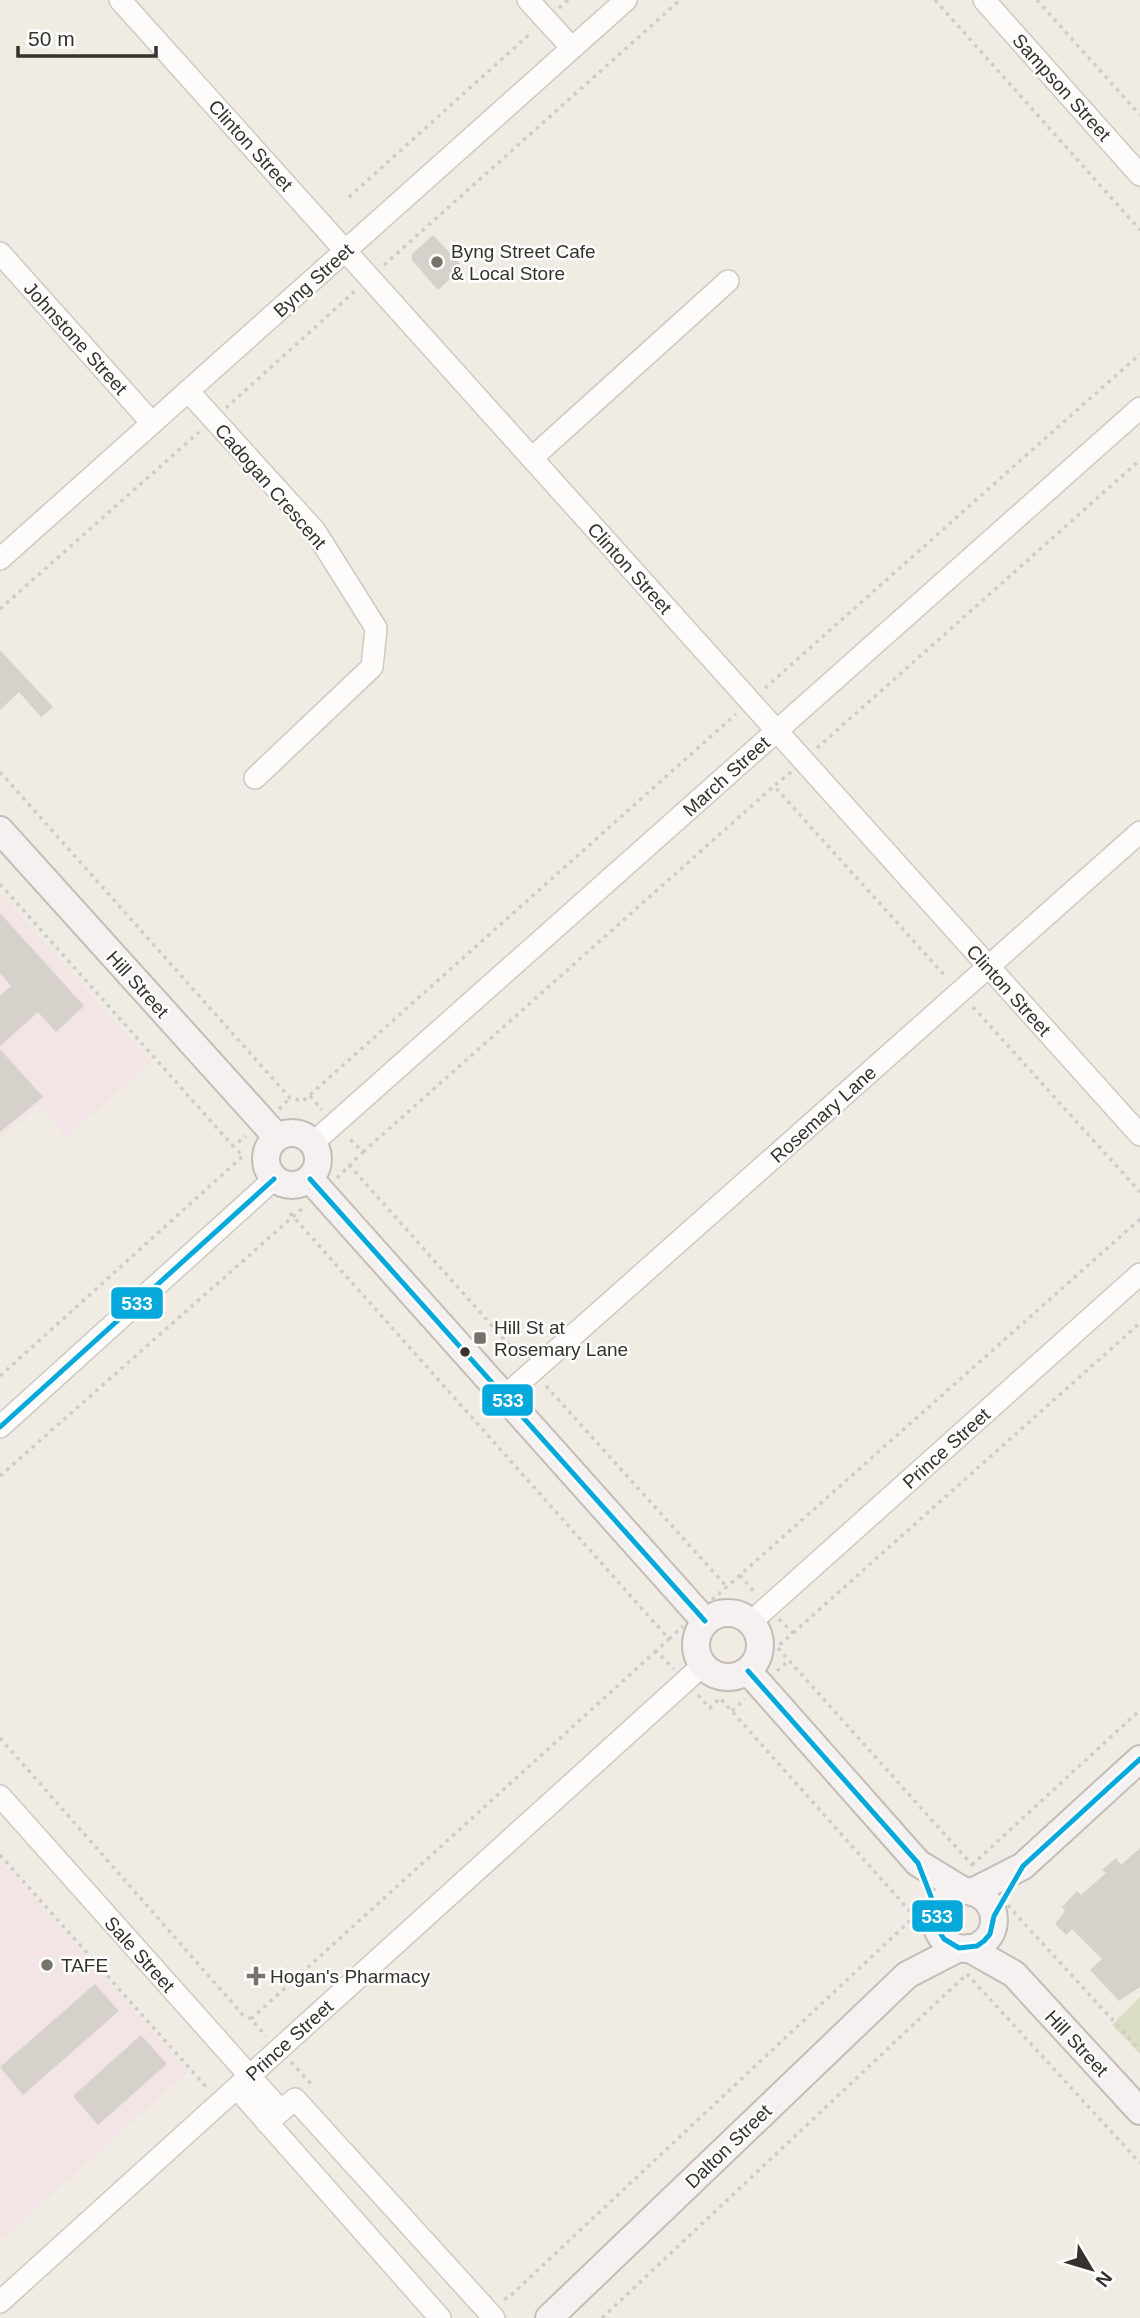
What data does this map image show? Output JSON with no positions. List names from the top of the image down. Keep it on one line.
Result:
{"streets":{"main road":["Hill Street","Dalton Street"],"street":["Sampson Street","Clinton Street","Byng Street","Johnstone Street","Cadogan Crescent","March Street","Rosemary Lane","Prince Street","Sale Street"]},"crossings":[["Clinton Street","Byng Street"],["Clinton Street","March Street"],["Clinton Street","Rosemary Lane"],["Byng Street","Johnstone Street"],["Byng Street","Cadogan Crescent"],["March Street","Hill Street"],["Hill Street","Dalton Street"],["Prince Street","Sale Street"]],"places":{"other":["Byng Street Cafe & Local Store","TAFE"],"transit":["Hill St at Rosemary Lane"],"health":["Hogan's Pharmacy"]},"lines":["transit line 533"],"scale_bar":"50 m","north":"bottom right"}
